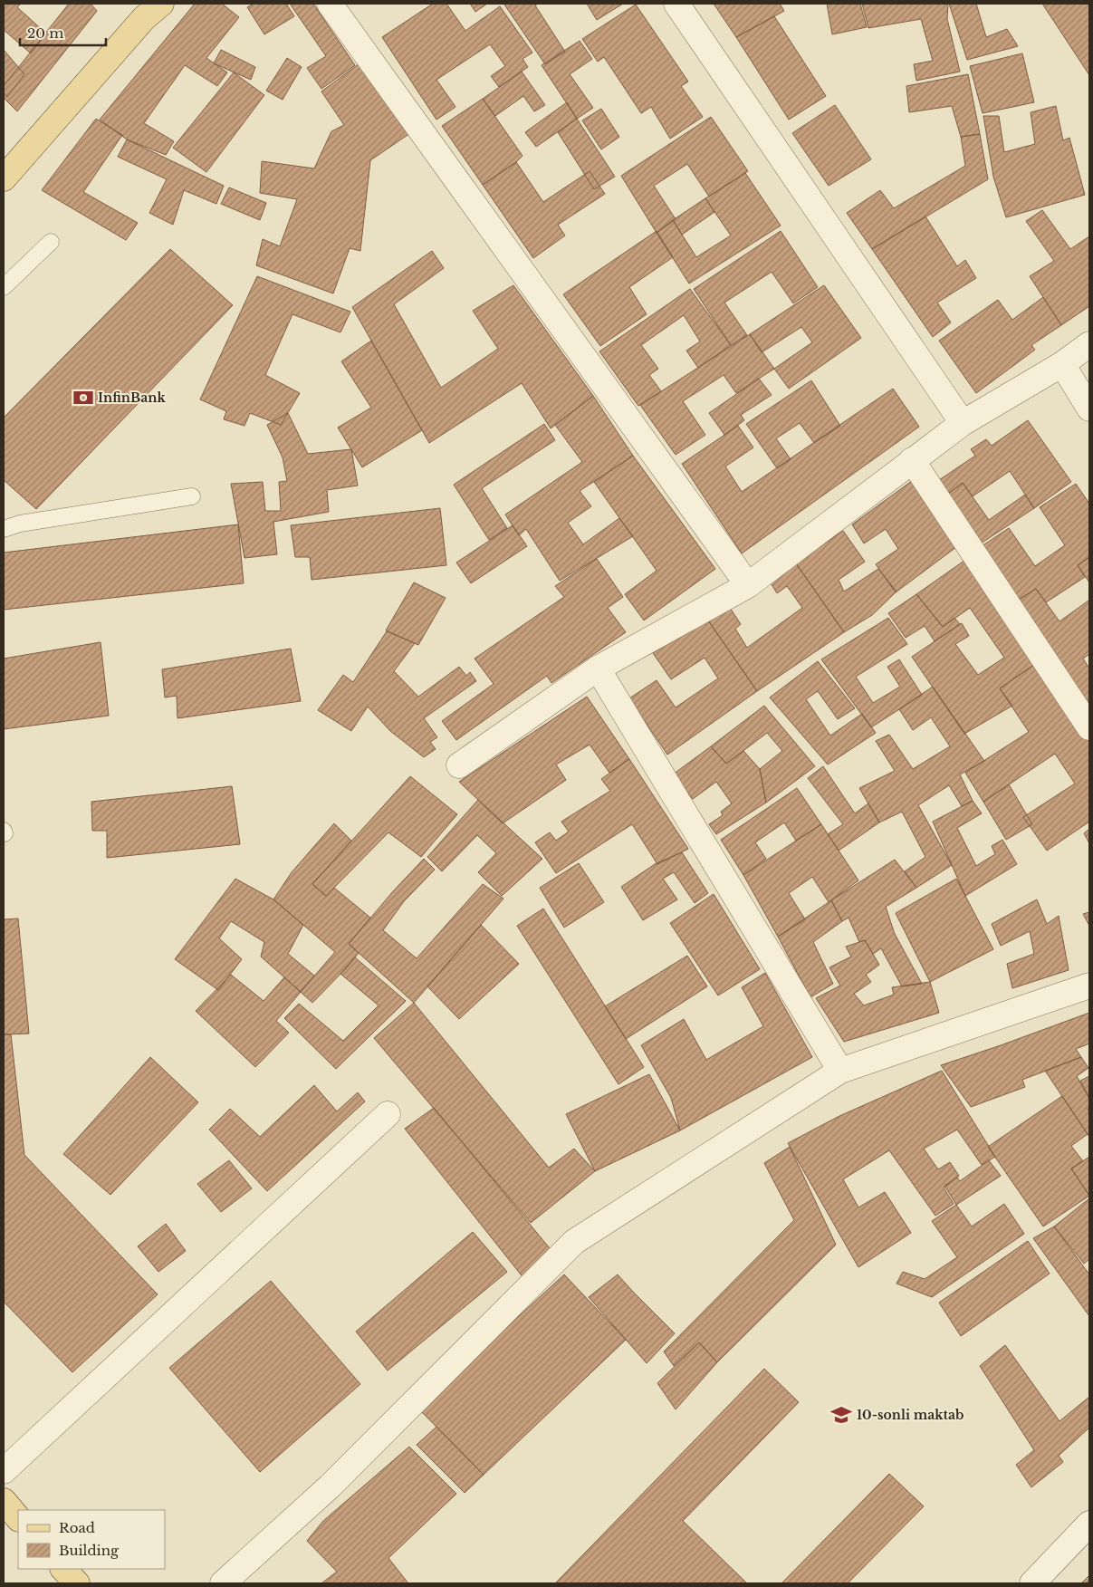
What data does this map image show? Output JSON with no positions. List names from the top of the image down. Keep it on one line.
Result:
{"places":{"bank":["InfinBank"],"school or university":["10-sonli maktab"]},"legend":["Road","Building"],"scale_bar":"20 m"}
